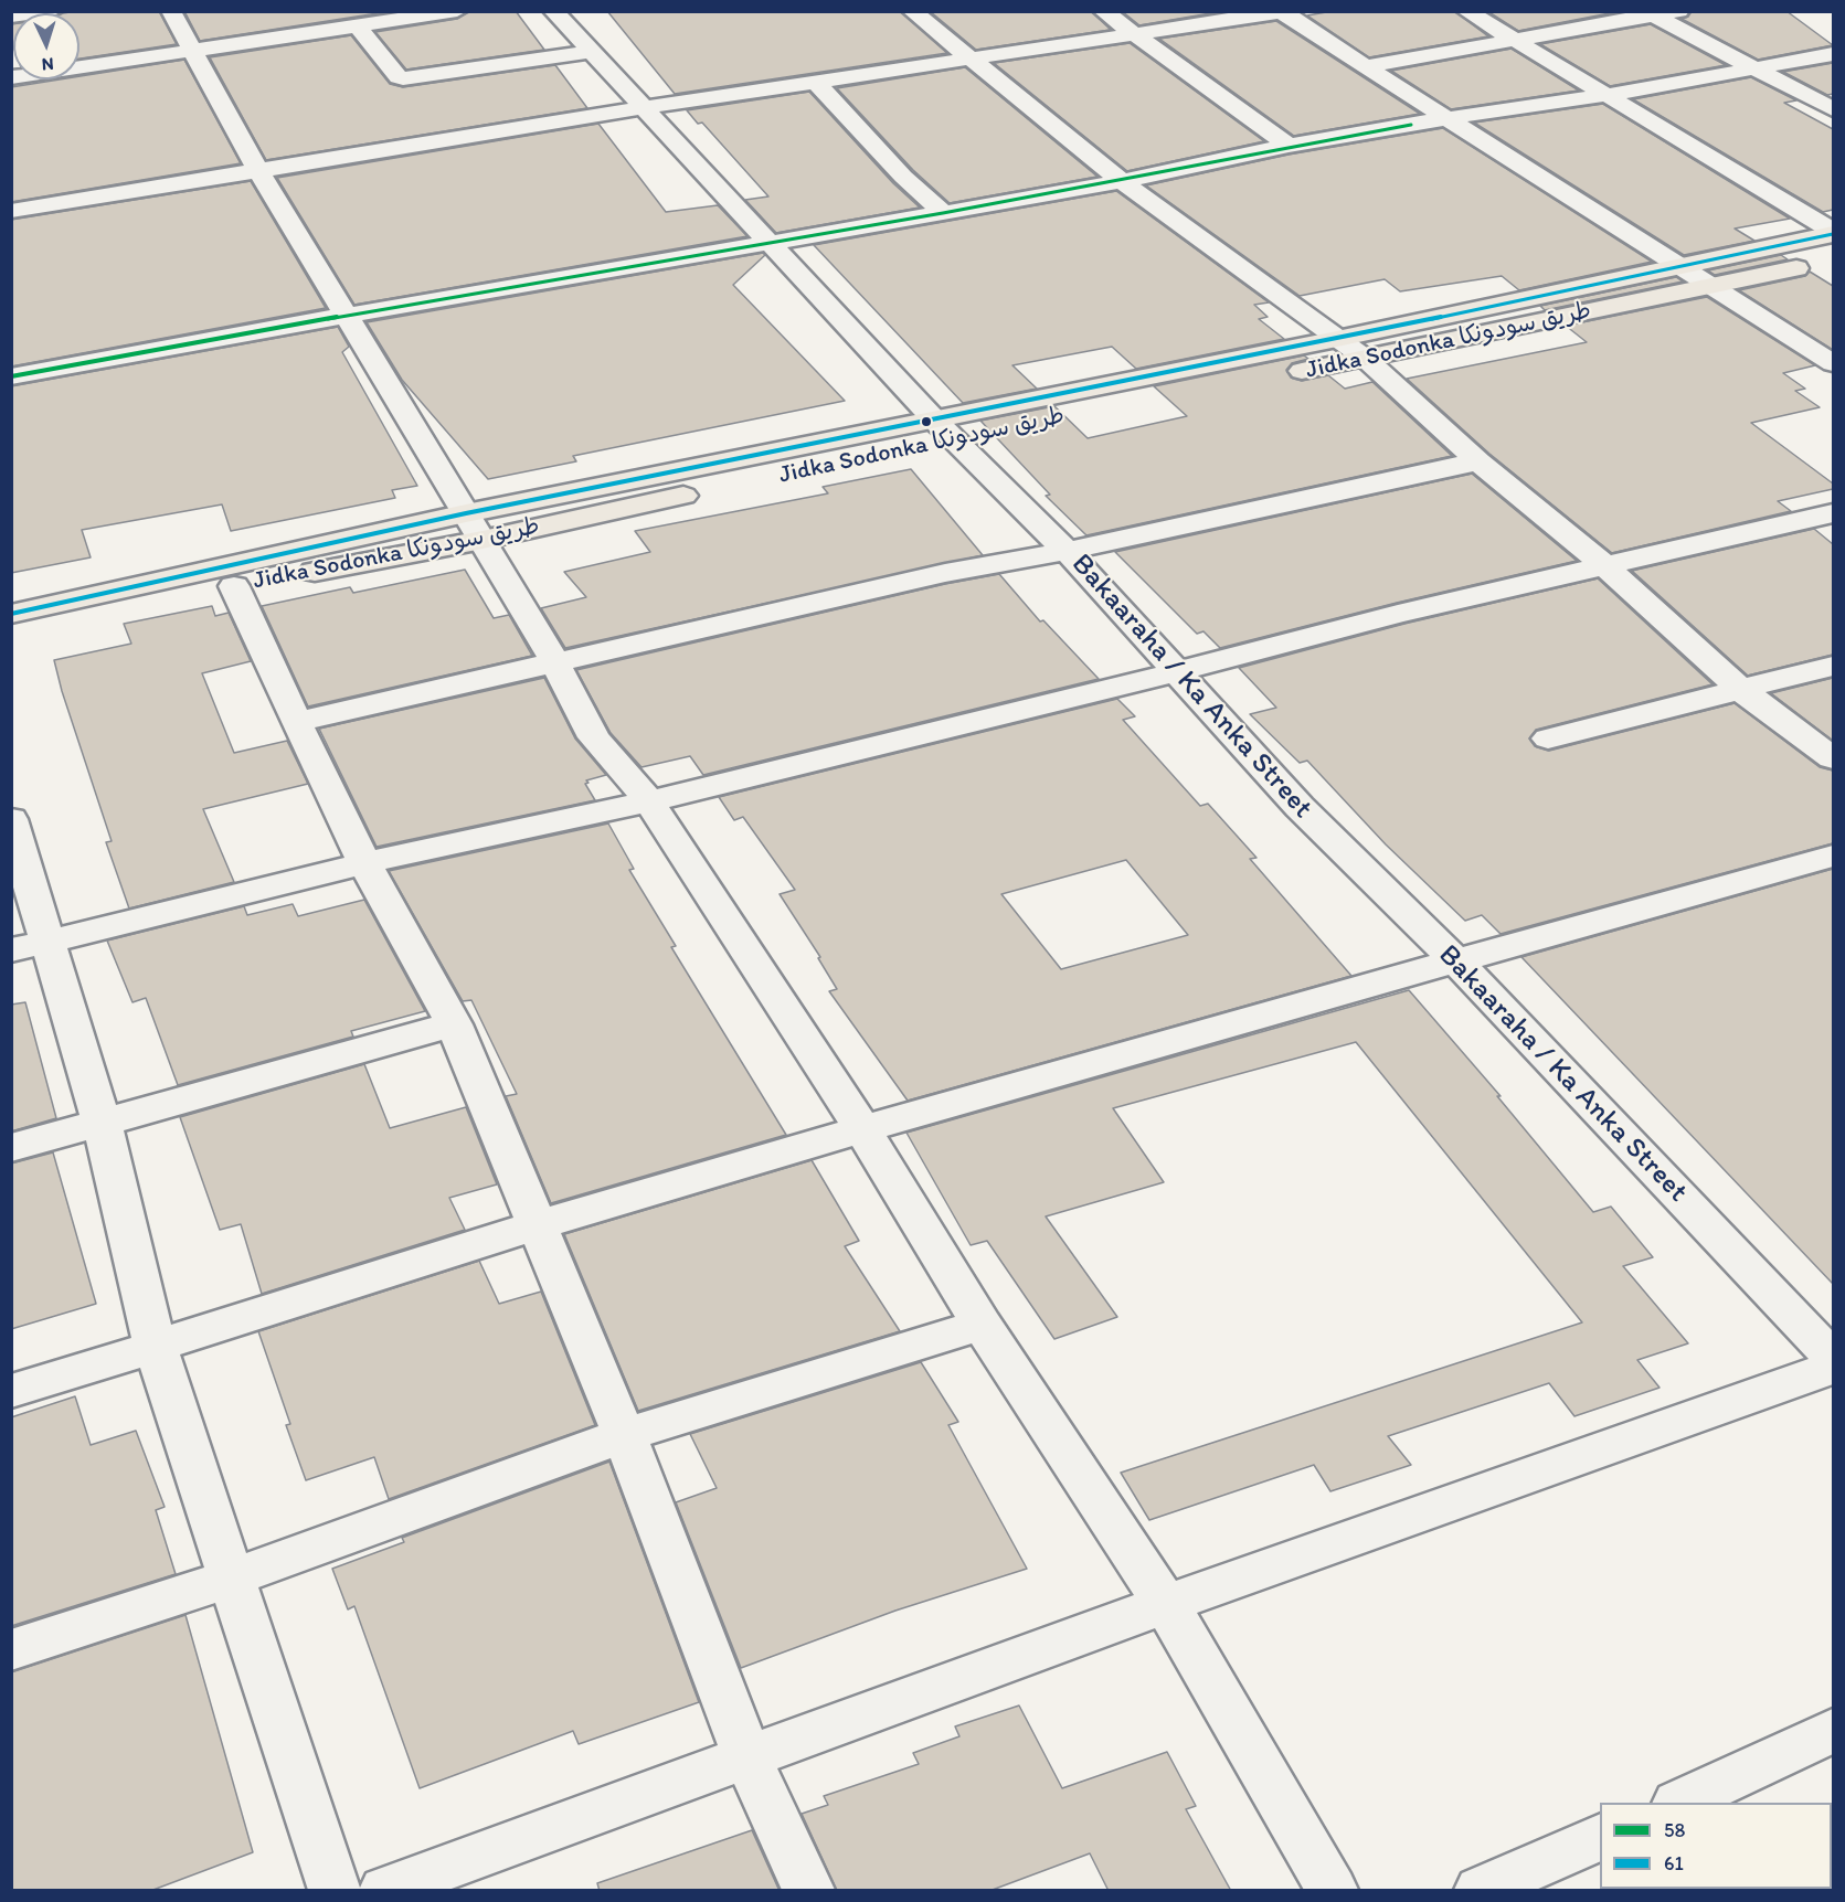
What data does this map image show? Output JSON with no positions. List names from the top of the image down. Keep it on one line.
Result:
{"streets":{"main road":["Jidka Sodonka طريق سودونكا"],"street":["Bakaaraha / Ka Anka Street"]},"crossings":[["Jidka Sodonka طريق سودونكا","Bakaaraha / Ka Anka Street"]],"lines":["transit line 58","transit line 61"],"legend":["58","61"],"north":"bottom"}
